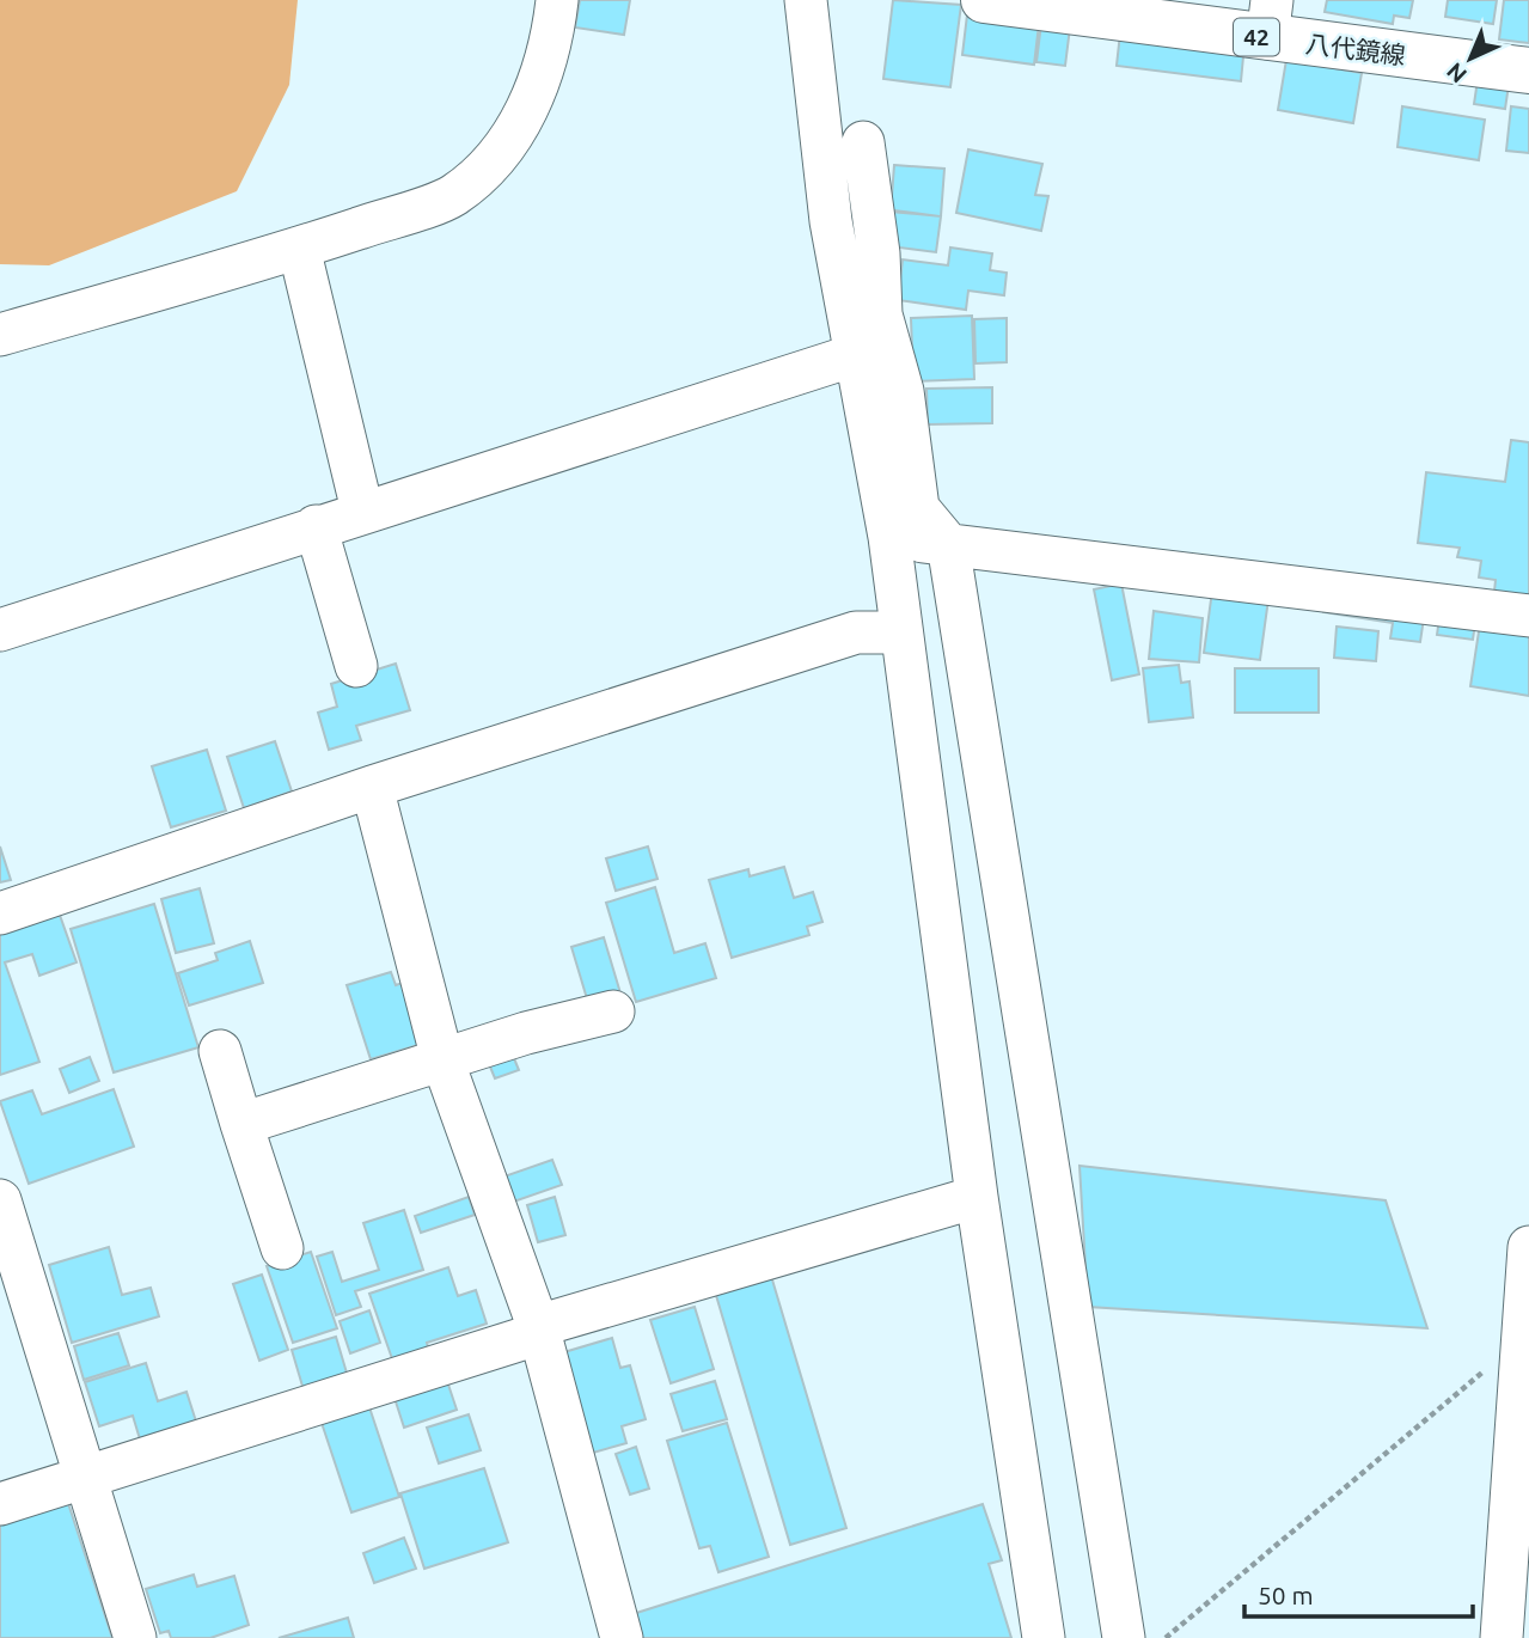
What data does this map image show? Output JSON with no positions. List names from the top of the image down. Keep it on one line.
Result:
{"streets":{"main road":["42","八代鏡線"]},"scale_bar":"50 m","north":"bottom left"}
